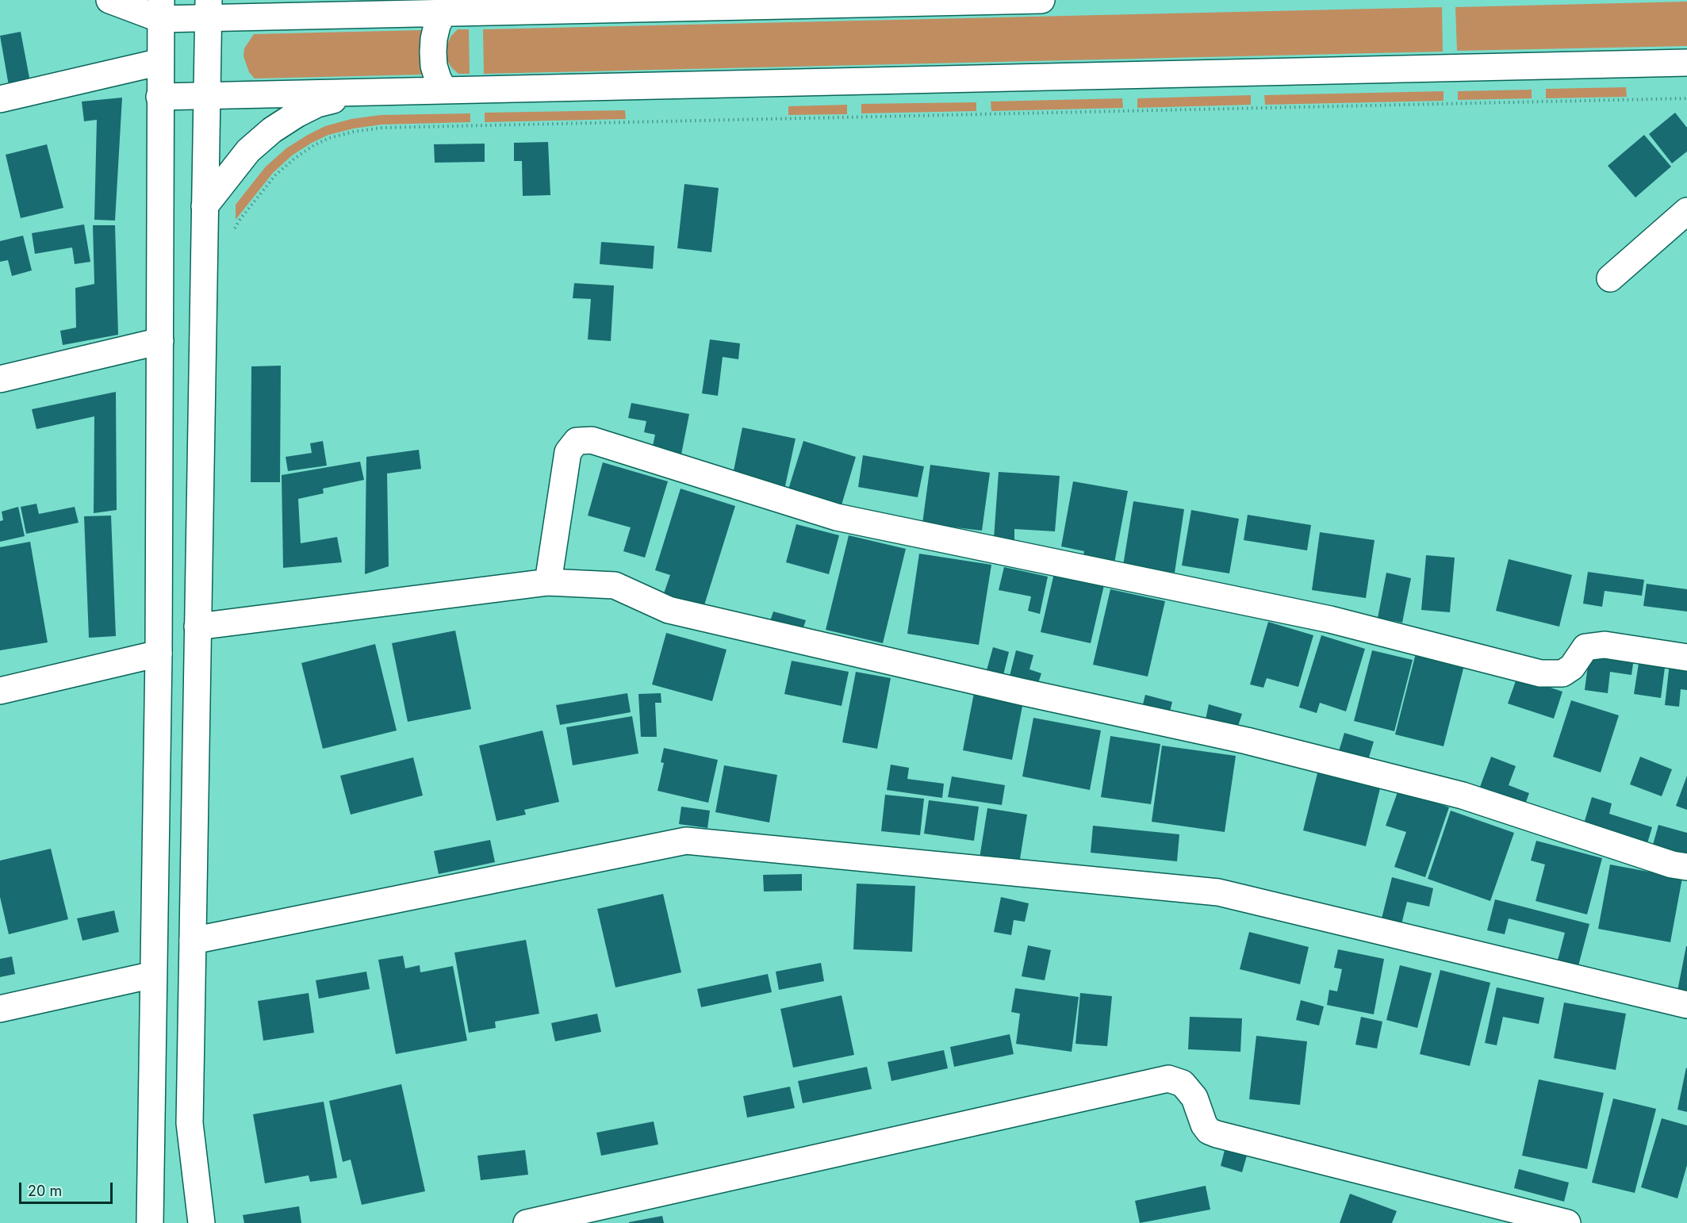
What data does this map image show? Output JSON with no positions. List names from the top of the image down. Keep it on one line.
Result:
{"scale_bar":"20 m"}
